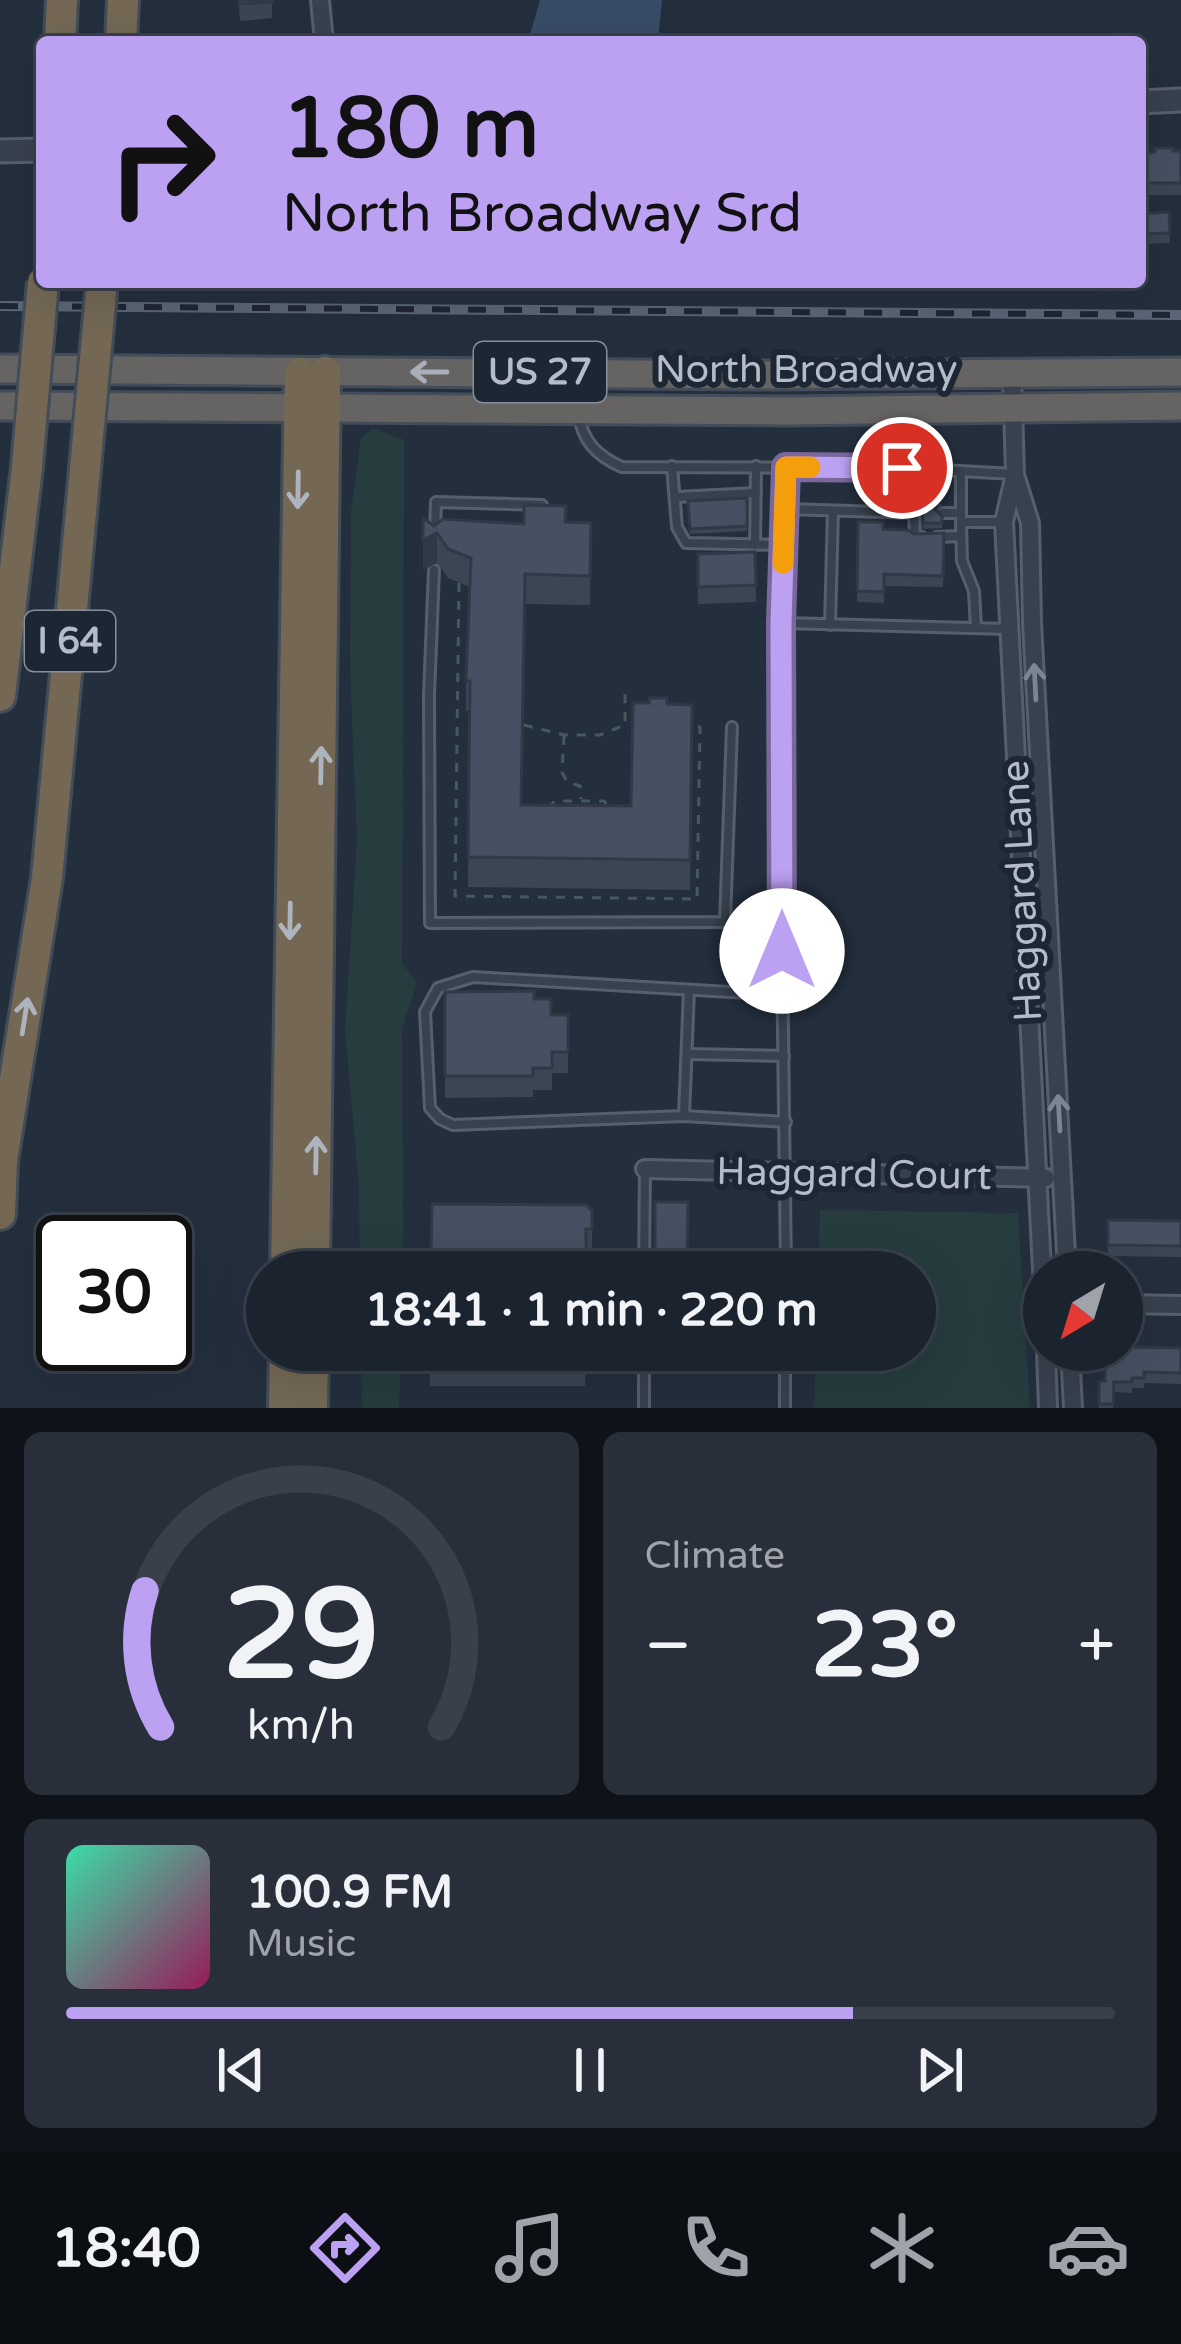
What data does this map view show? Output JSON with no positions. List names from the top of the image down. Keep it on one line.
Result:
{"streets":{"highway":["North Broadway","US 27","I 64"],"street":["Haggard Lane","Haggard Court"]},"crossings":[["North Broadway","Haggard Lane"],["Haggard Lane","Haggard Court"]],"north":"bottom left","page":{"turn":["180 m","North Broadway Srd"],"limit":"30","trip":"18:41 · 1 min · 220 m","tile":"Climate","heat":["−","23°","+"],"song":["100.9 FM","Music"],"tabs":"18:40","gauge":["29","km/h"]}}
